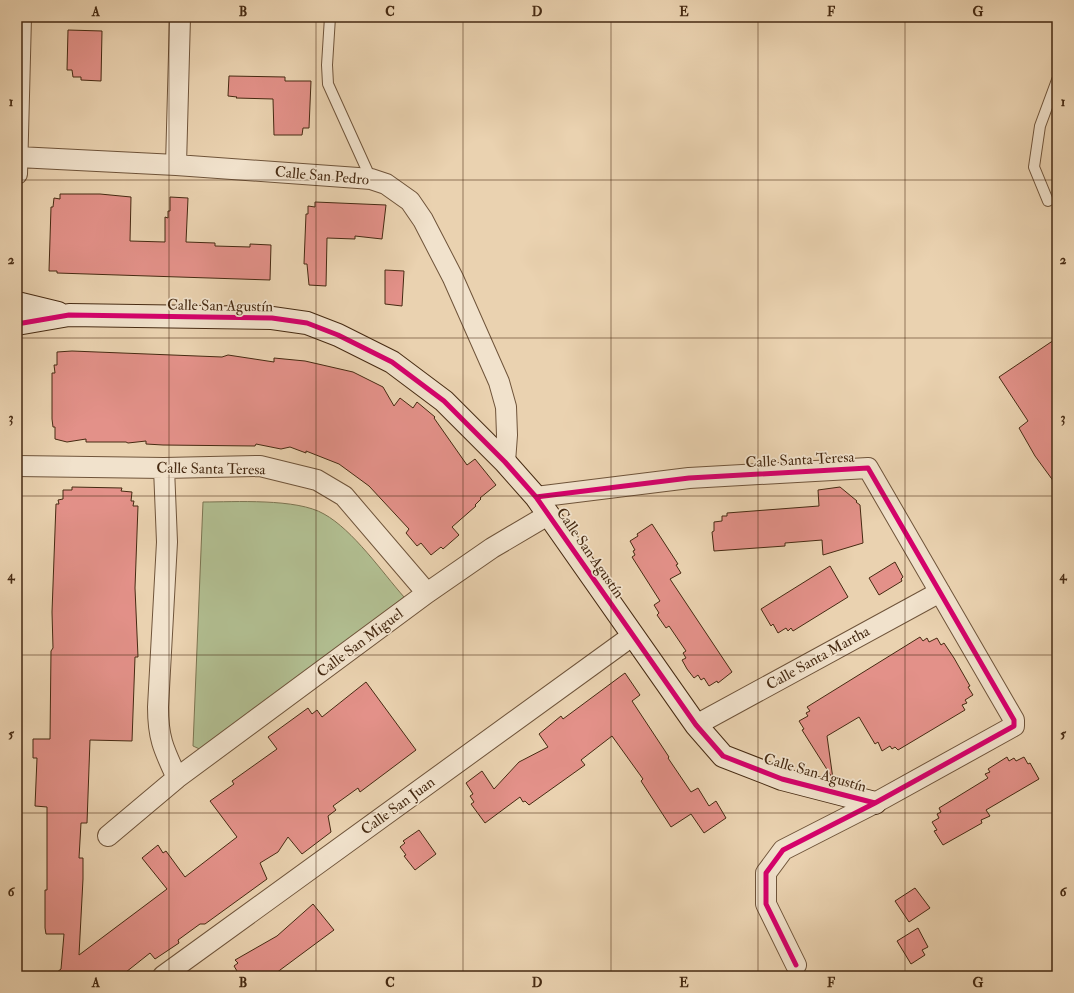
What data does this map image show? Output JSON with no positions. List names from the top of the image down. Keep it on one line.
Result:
{"streets":{"street":["Calle San Pedro","Calle San Agustín","Calle Santa Teresa","Calle San Miguel","Calle Santa Martha","Calle San Juan"]},"crossings":[["Calle San Pedro","Calle San Agustín"],["Calle San Agustín","Calle Santa Teresa"],["Calle San Agustín","Calle San Miguel"],["Calle San Agustín","Calle Santa Martha"],["Calle San Agustín","Calle San Juan"],["Calle Santa Teresa","Calle San Miguel"],["Calle Santa Teresa","Calle Santa Martha"]],"grid":{"columns":["A","B","C","D","E","F","G"],"rows":["1","2","3","4","5","6"]}}
